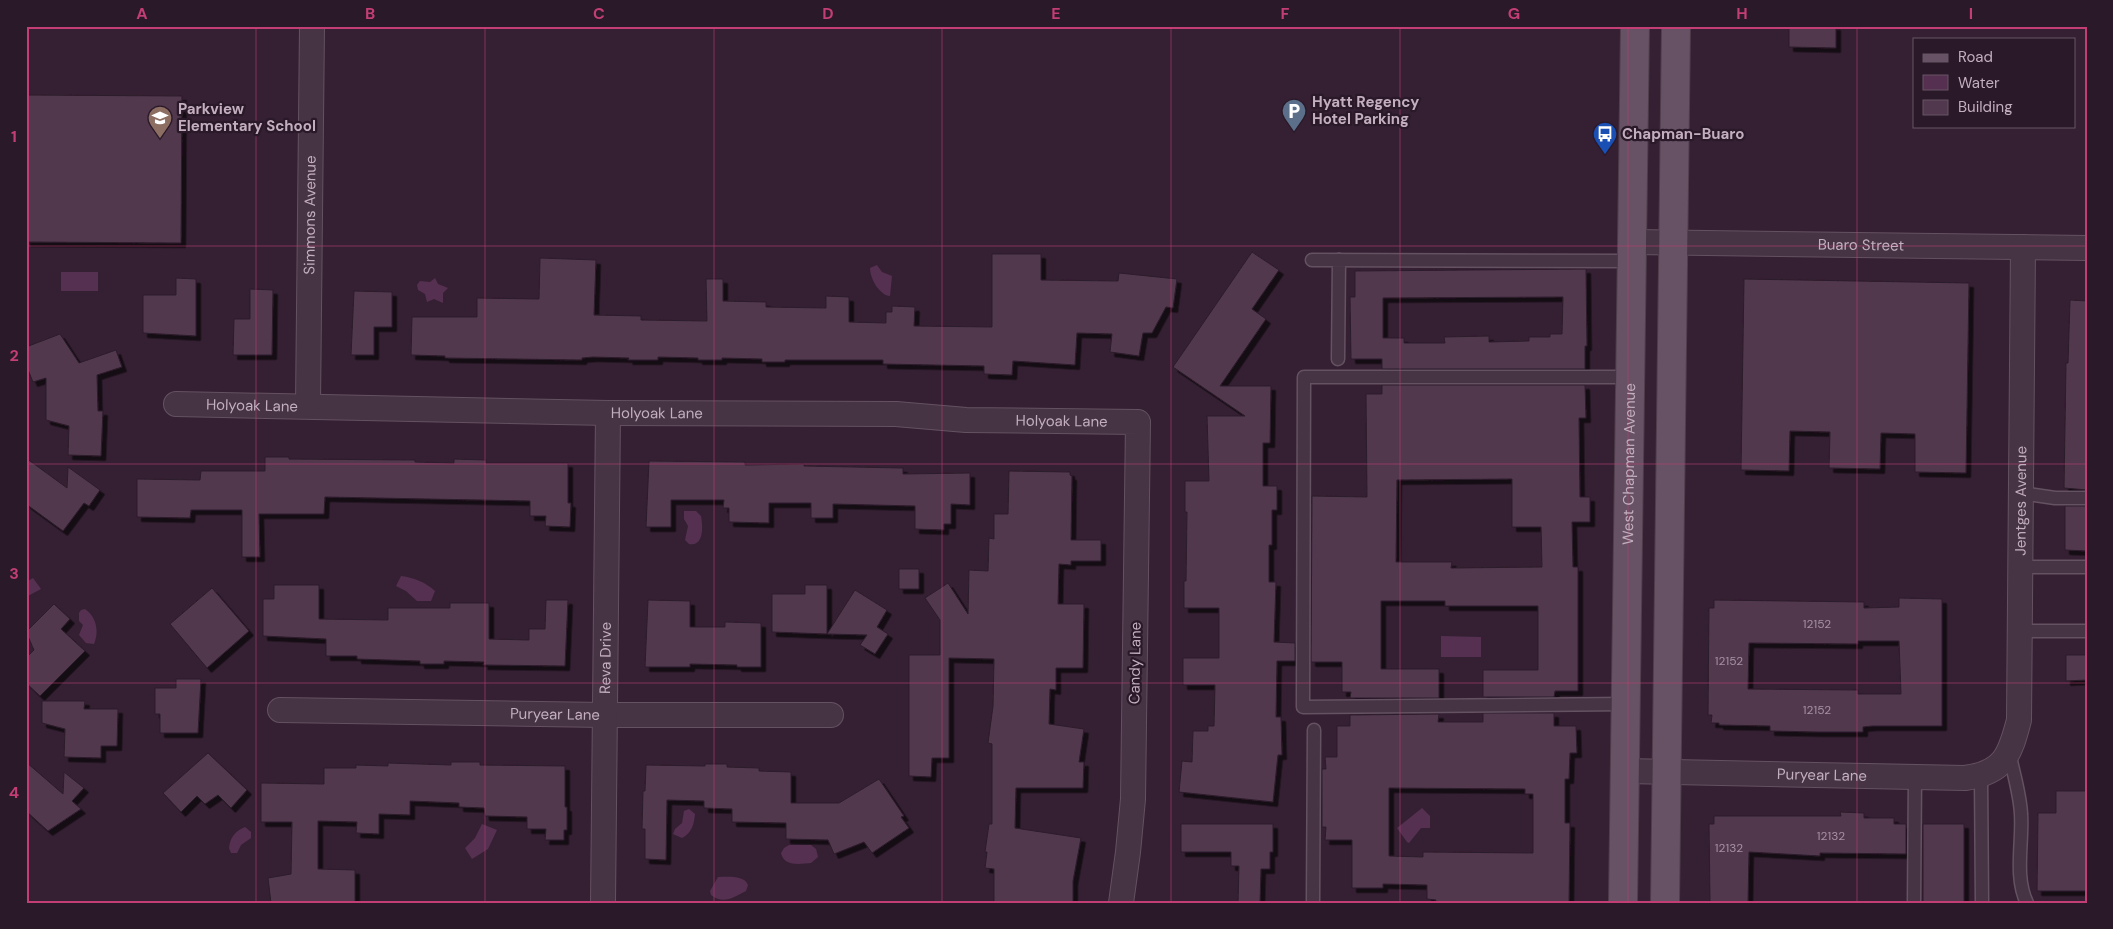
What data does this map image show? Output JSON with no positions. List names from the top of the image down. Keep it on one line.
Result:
{"streets":{"main road":["West Chapman Avenue"],"street":["Simmons Avenue","Buaro Street","Holyoak Lane","Jentges Avenue","Reva Drive","Candy Lane","Puryear Lane"]},"crossings":[["Simmons Avenue","Holyoak Lane"],["Buaro Street","West Chapman Avenue"],["Buaro Street","Jentges Avenue"],["Holyoak Lane","Reva Drive"],["Holyoak Lane","Candy Lane"],["West Chapman Avenue","Puryear Lane"],["Reva Drive","Puryear Lane"]],"places":{"parking":["Hyatt Regency Hotel Parking"],"school or university":["Parkview Elementary School"],"bus stop":["Chapman-Buaro"]},"house_numbers":["12152","12152","12152","12132","12132"],"legend":["Road","Water","Building"],"grid":{"columns":["A","B","C","D","E","F","G","H","I"],"rows":["1","2","3","4"]}}
